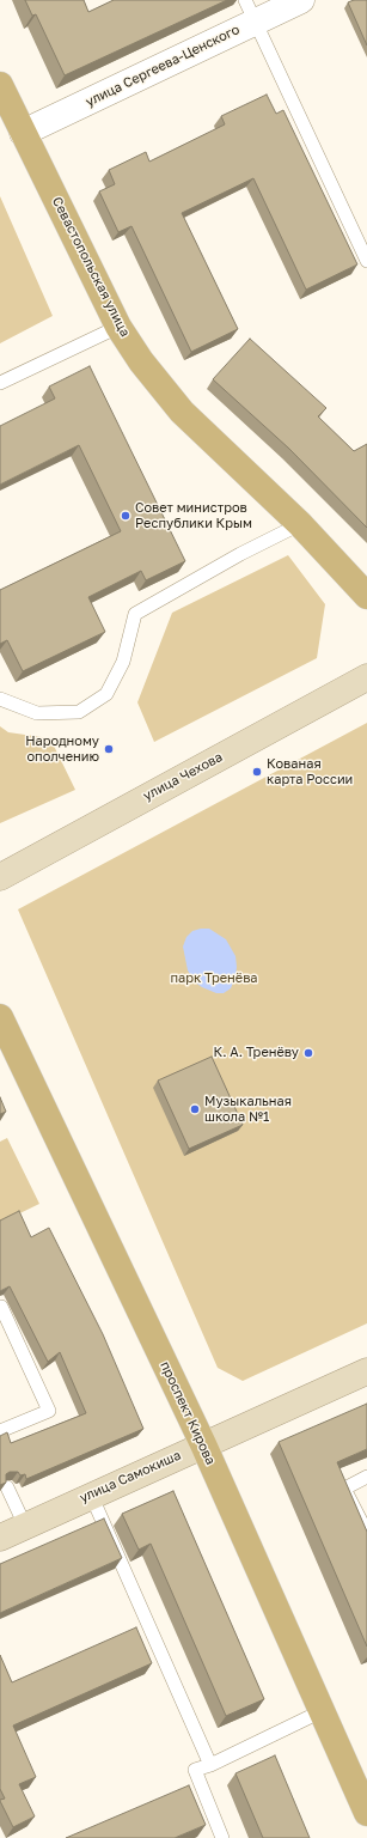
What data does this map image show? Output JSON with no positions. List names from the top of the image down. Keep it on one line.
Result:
{"streets":{"main road":["Севастопольская улица","улица Чехова","проспект Кирова","улица Самокиша"],"street":["улица Сергеева-Ценского"]},"crossings":[["улица Сергеева-Ценского","Севастопольская улица"],["проспект Кирова","улица Самокиша"]],"parks":["парк Тренёва"],"places":["Совет министров Республики Крым","Народному ополчению","Кованая карта России","К. А. Тренёву","Музыкальная школа №1"]}
